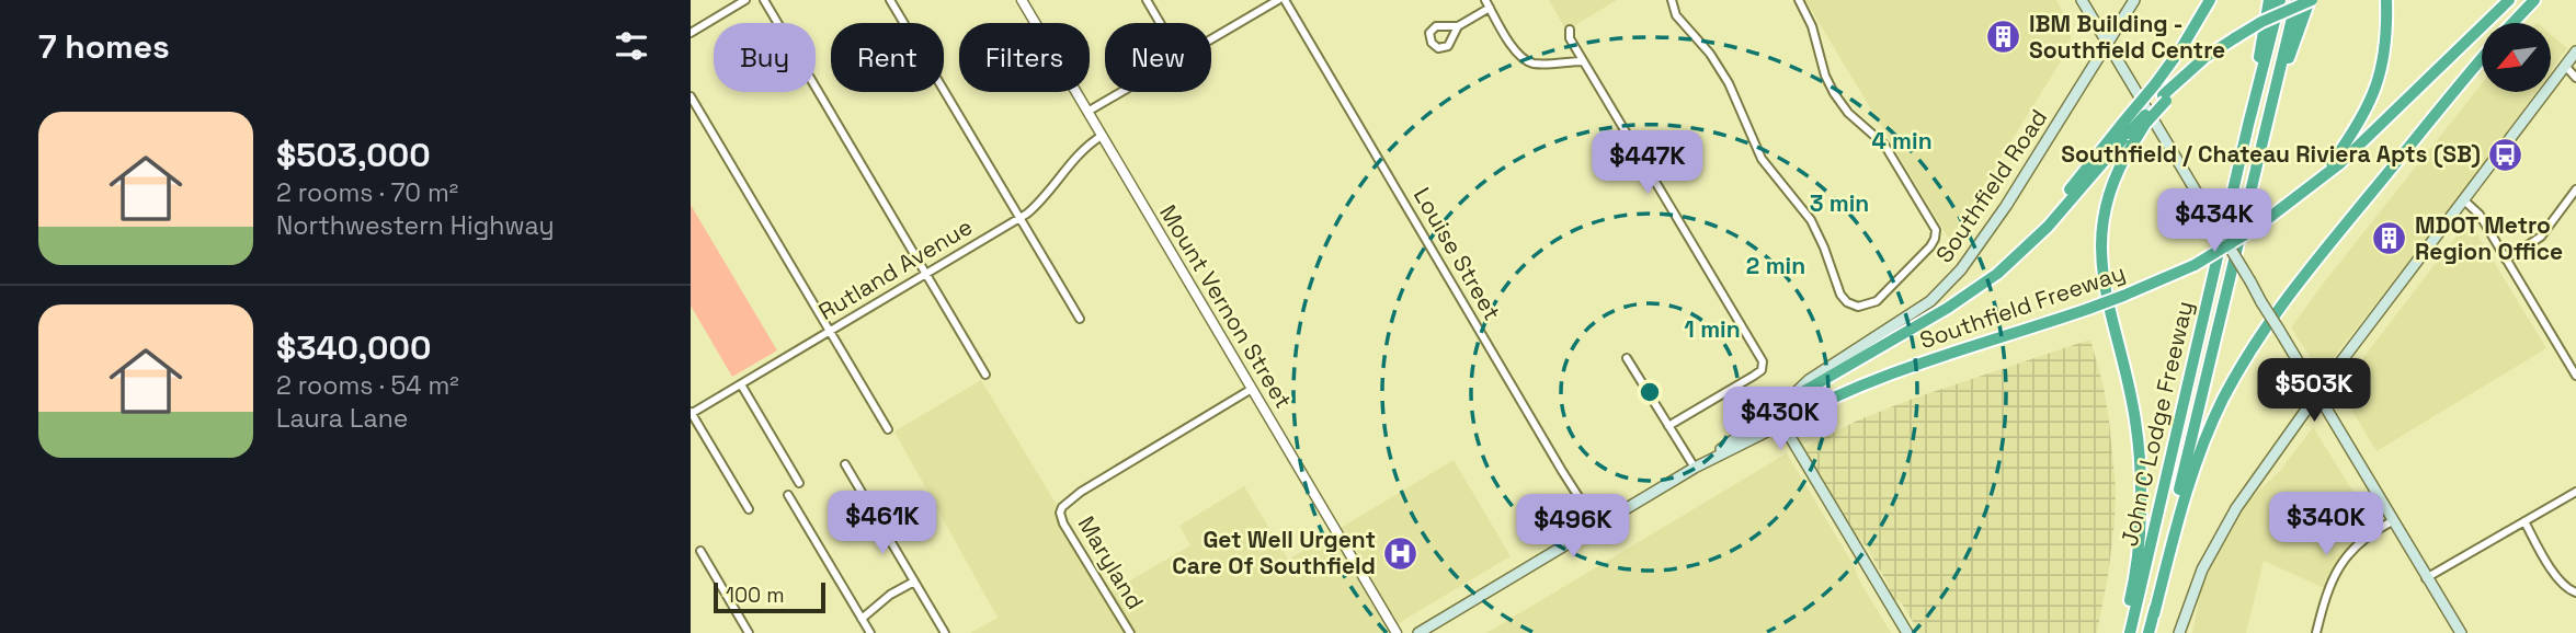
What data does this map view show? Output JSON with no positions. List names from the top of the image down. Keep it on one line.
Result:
{"streets":{"highway":["Southfield Freeway","John C Lodge Freeway"],"main road":["Southfield Road"],"street":["Louise Street","Rutland Avenue","Mount Vernon Street","Maryland"]},"crossings":[["Southfield Road","Louise Street"],["Southfield Road","Southfield Freeway"],["Rutland Avenue","Mount Vernon Street"],["Mount Vernon Street","Maryland"]],"places":{"building":["IBM Building - Southfield Centre","MDOT Metro Region Office"],"bus stop":["Southfield / Chateau Riviera Apts (SB)"],"hospital":["Get Well Urgent Care Of Southfield"]},"scale_bar":"100 m","north":"bottom left","page":{"heading":"7 homes","chip":["Buy","Rent","Filters","New"],"list":[{"name":"$503,000","note":"2 rooms · 70 m² · Northwestern Highway"},{"name":"$340,000","note":"2 rooms · 54 m² · Laura Lane"}],"price":["$447K","$434K","$503K","$430K","$461K","$340K","$496K"],"scale":"100 m"},"rings":["4 min","3 min","2 min","1 min"]}
